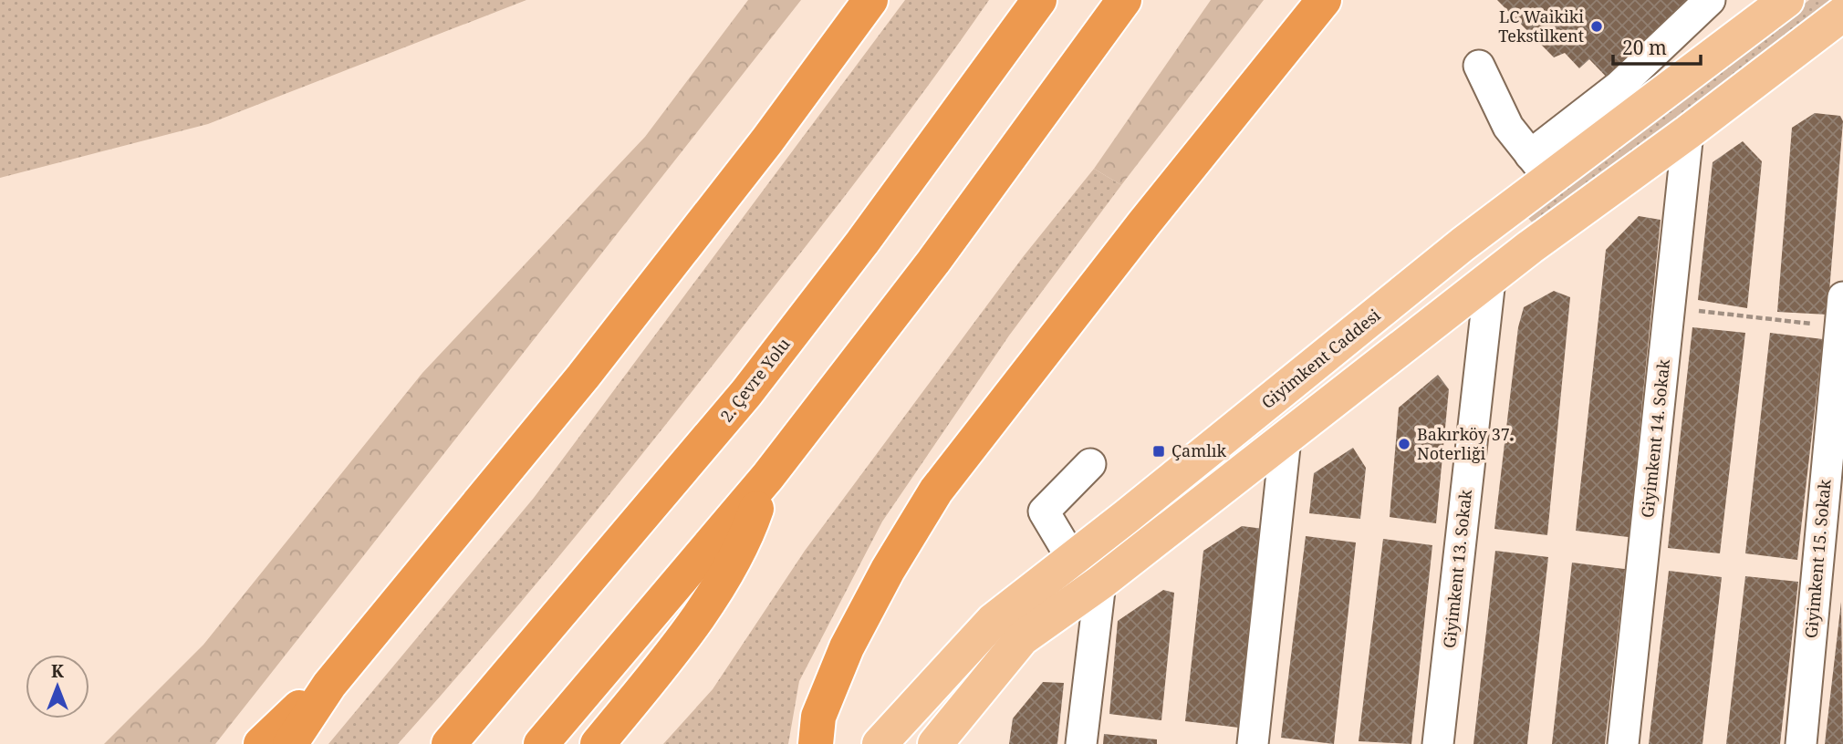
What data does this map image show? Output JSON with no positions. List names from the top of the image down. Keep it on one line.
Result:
{"streets":{"highway":["2. Çevre Yolu"],"main road":["Giyimkent Caddesi"],"street":["Giyimkent 14. Sokak","Giyimkent 15. Sokak","Giyimkent 13. Sokak"]},"places":{"other":["LC Waikiki Tekstilkent","Bakırköy 37. Noterliği"],"transit":["Çamlık"]},"scale_bar":"20 m","north":"top"}
